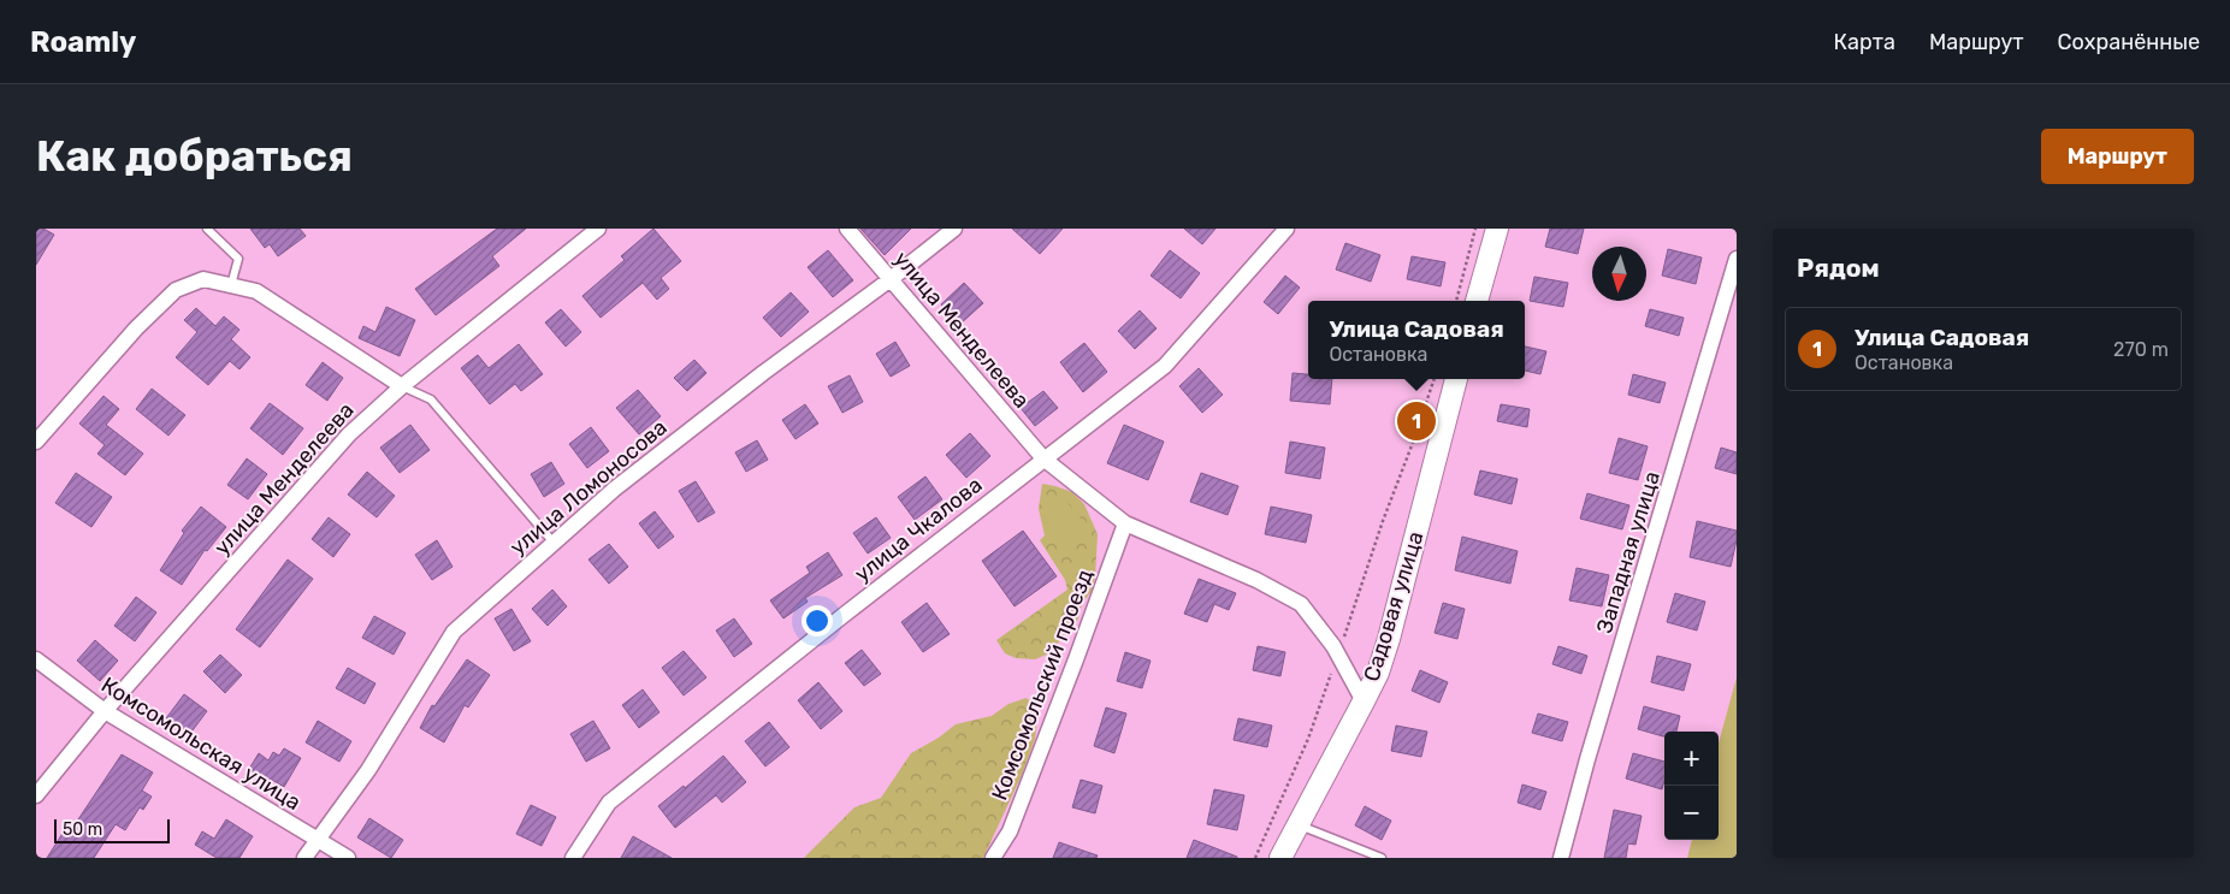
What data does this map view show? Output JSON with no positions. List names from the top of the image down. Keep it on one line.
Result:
{"streets":{"street":["улица Менделеева","улица Ломоносова","улица Чкалова","Западная улица","Садовая улица","Комсомольский проезд","Комсомольская улица"]},"crossings":[["улица Менделеева","улица Ломоносова"],["улица Менделеева","улица Чкалова"],["улица Менделеева","Садовая улица"],["улица Менделеева","Комсомольский проезд"],["улица Менделеева","Комсомольская улица"],["улица Ломоносова","Комсомольская улица"]],"scale_bar":"50 m","north":"bottom","page":{"header":"Roamly","nav":["Карта","Маршрут","Сохранённые"],"buttons":"Маршрут","title":"Как добраться","heading":"Рядом","popup":["Улица Садовая","Остановка"],"list":[{"mark":"1","name":"Улица Садовая","note":"Остановка","value":"270 m"}],"pins":"1","map_buttons":["+","−"],"scale":"50 m"}}
